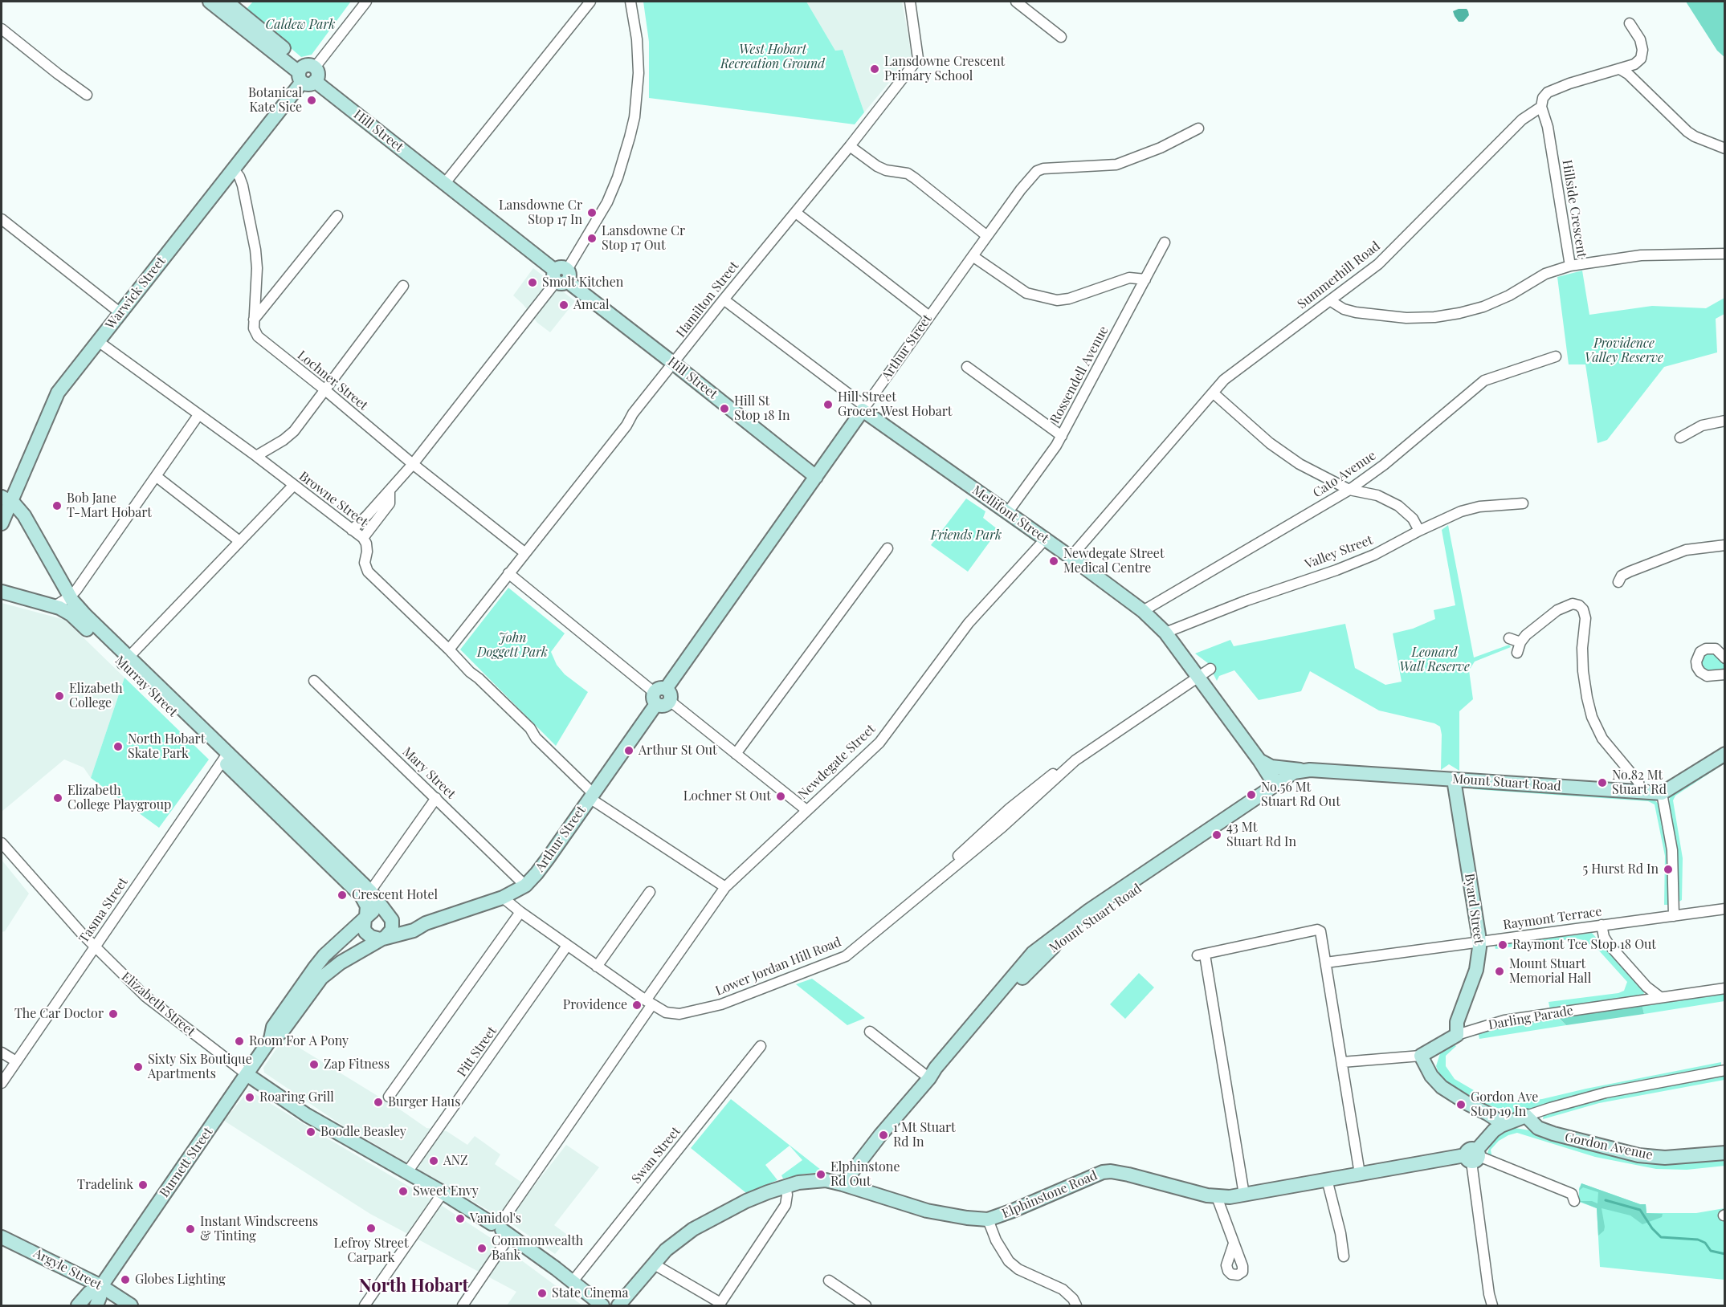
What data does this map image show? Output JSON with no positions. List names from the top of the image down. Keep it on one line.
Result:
{"streets":{"street":["Hill Street","Hillside Crescent","Summerhill Road","Warwick Street","Hamilton Street","Arthur Street","Rossendell Avenue","Lochner Street","Cato Avenue","Browne Street","Mellifont Street","Valley Street","Murray Street","Newdegate Street","Mary Street","Mount Stuart Road","Byard Street","Tasma Street","Raymont Terrace","Lower Jordan Hill Road","Elizabeth Street","Darling Parade","Pitt Street","Gordon Avenue","Swan Street","Burnett Street","Elphinstone Road","Argyle Street"]},"crossings":[["Hill Street","Warwick Street"],["Hill Street","Hamilton Street"],["Hill Street","Arthur Street"],["Hillside Crescent","Summerhill Road"],["Summerhill Road","Mellifont Street"],["Warwick Street","Lochner Street"],["Warwick Street","Browne Street"],["Warwick Street","Murray Street"],["Hamilton Street","Lochner Street"],["Hamilton Street","Browne Street"],["Arthur Street","Browne Street"],["Arthur Street","Mellifont Street"],["Arthur Street","Murray Street"],["Arthur Street","Mary Street"],["Arthur Street","Lower Jordan Hill Road"],["Arthur Street","Burnett Street"],["Rossendell Avenue","Mellifont Street"],["Cato Avenue","Mellifont Street"],["Browne Street","Newdegate Street"],["Mellifont Street","Valley Street"],["Mellifont Street","Newdegate Street"],["Mellifont Street","Mount Stuart Road"],["Mellifont Street","Lower Jordan Hill Road"],["Murray Street","Tasma Street"],["Murray Street","Burnett Street"],["Newdegate Street","Lower Jordan Hill Road"],["Newdegate Street","Elizabeth Street"],["Mount Stuart Road","Byard Street"],["Mount Stuart Road","Elphinstone Road"],["Byard Street","Raymont Terrace"],["Byard Street","Darling Parade"],["Tasma Street","Elizabeth Street"],["Lower Jordan Hill Road","Pitt Street"],["Elizabeth Street","Pitt Street"],["Elizabeth Street","Swan Street"],["Elizabeth Street","Burnett Street"],["Burnett Street","Argyle Street"]],"districts":["North Hobart"],"parks":["Caldew Park","West Hobart Recreation Ground","Providence Valley Reserve","Friends Park","John Doggett Park","Leonard Wall Reserve"],"places":["Lansdowne Crescent Primary School","Botanical Kate Sice","Lansdowne Cr Stop 17 In","Lansdowne Cr Stop 17 Out","Smolt Kitchen","Amcal","Hill Street Grocer West Hobart","Hill St Stop 18 In","Bob Jane T-Mart Hobart","Newdegate Street Medical Centre","Elizabeth College","North Hobart Skate Park","Arthur St Out","No.82 Mt Stuart Rd","No.56 Mt Stuart Rd Out","Lochner St Out","Elizabeth College Playgroup","43 Mt Stuart Rd In","5 Hurst Rd In","Crescent Hotel","Raymont Tce Stop 18 Out","Mount Stuart Memorial Hall","Providence","The Car Doctor","Room For A Pony","Zap Fitness","Sixty Six Boutique Apartments","Roaring Grill","Burger Haus","Gordon Ave Stop 19 In","Boodle Beasley","1 Mt Stuart Rd In","ANZ","Elphinstone Rd Out","Tradelink","Sweet Envy","Vanidol's","Lefroy Street Carpark","Instant Windscreens & Tinting","Commonwealth Bank","Globes Lighting","State Cinema"]}
